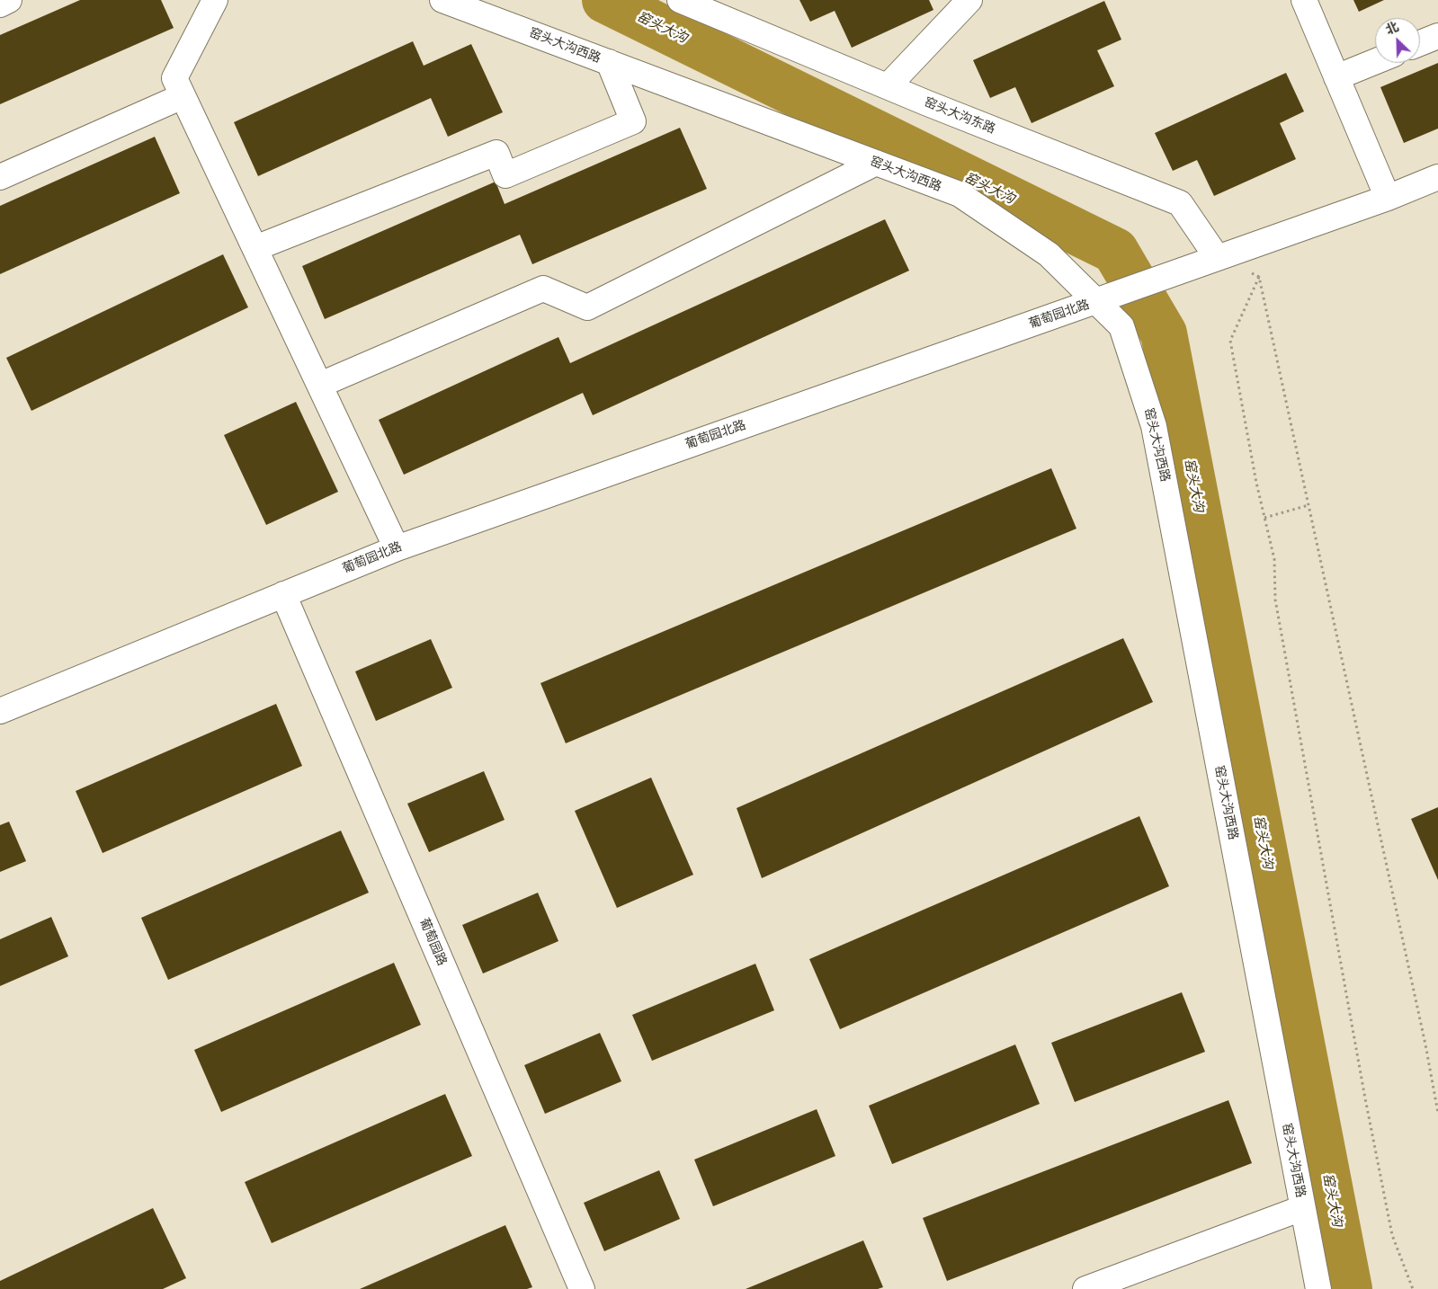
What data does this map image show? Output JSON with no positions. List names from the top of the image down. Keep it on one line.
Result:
{"streets":{"street":["窑头大沟西路","窑头大沟东路","葡萄园北路","葡萄园路"]},"crossings":[["窑头大沟西路","葡萄园北路"],["窑头大沟东路","葡萄园北路"],["葡萄园北路","葡萄园路"]],"water":["窑头大沟"],"north":"top left"}
